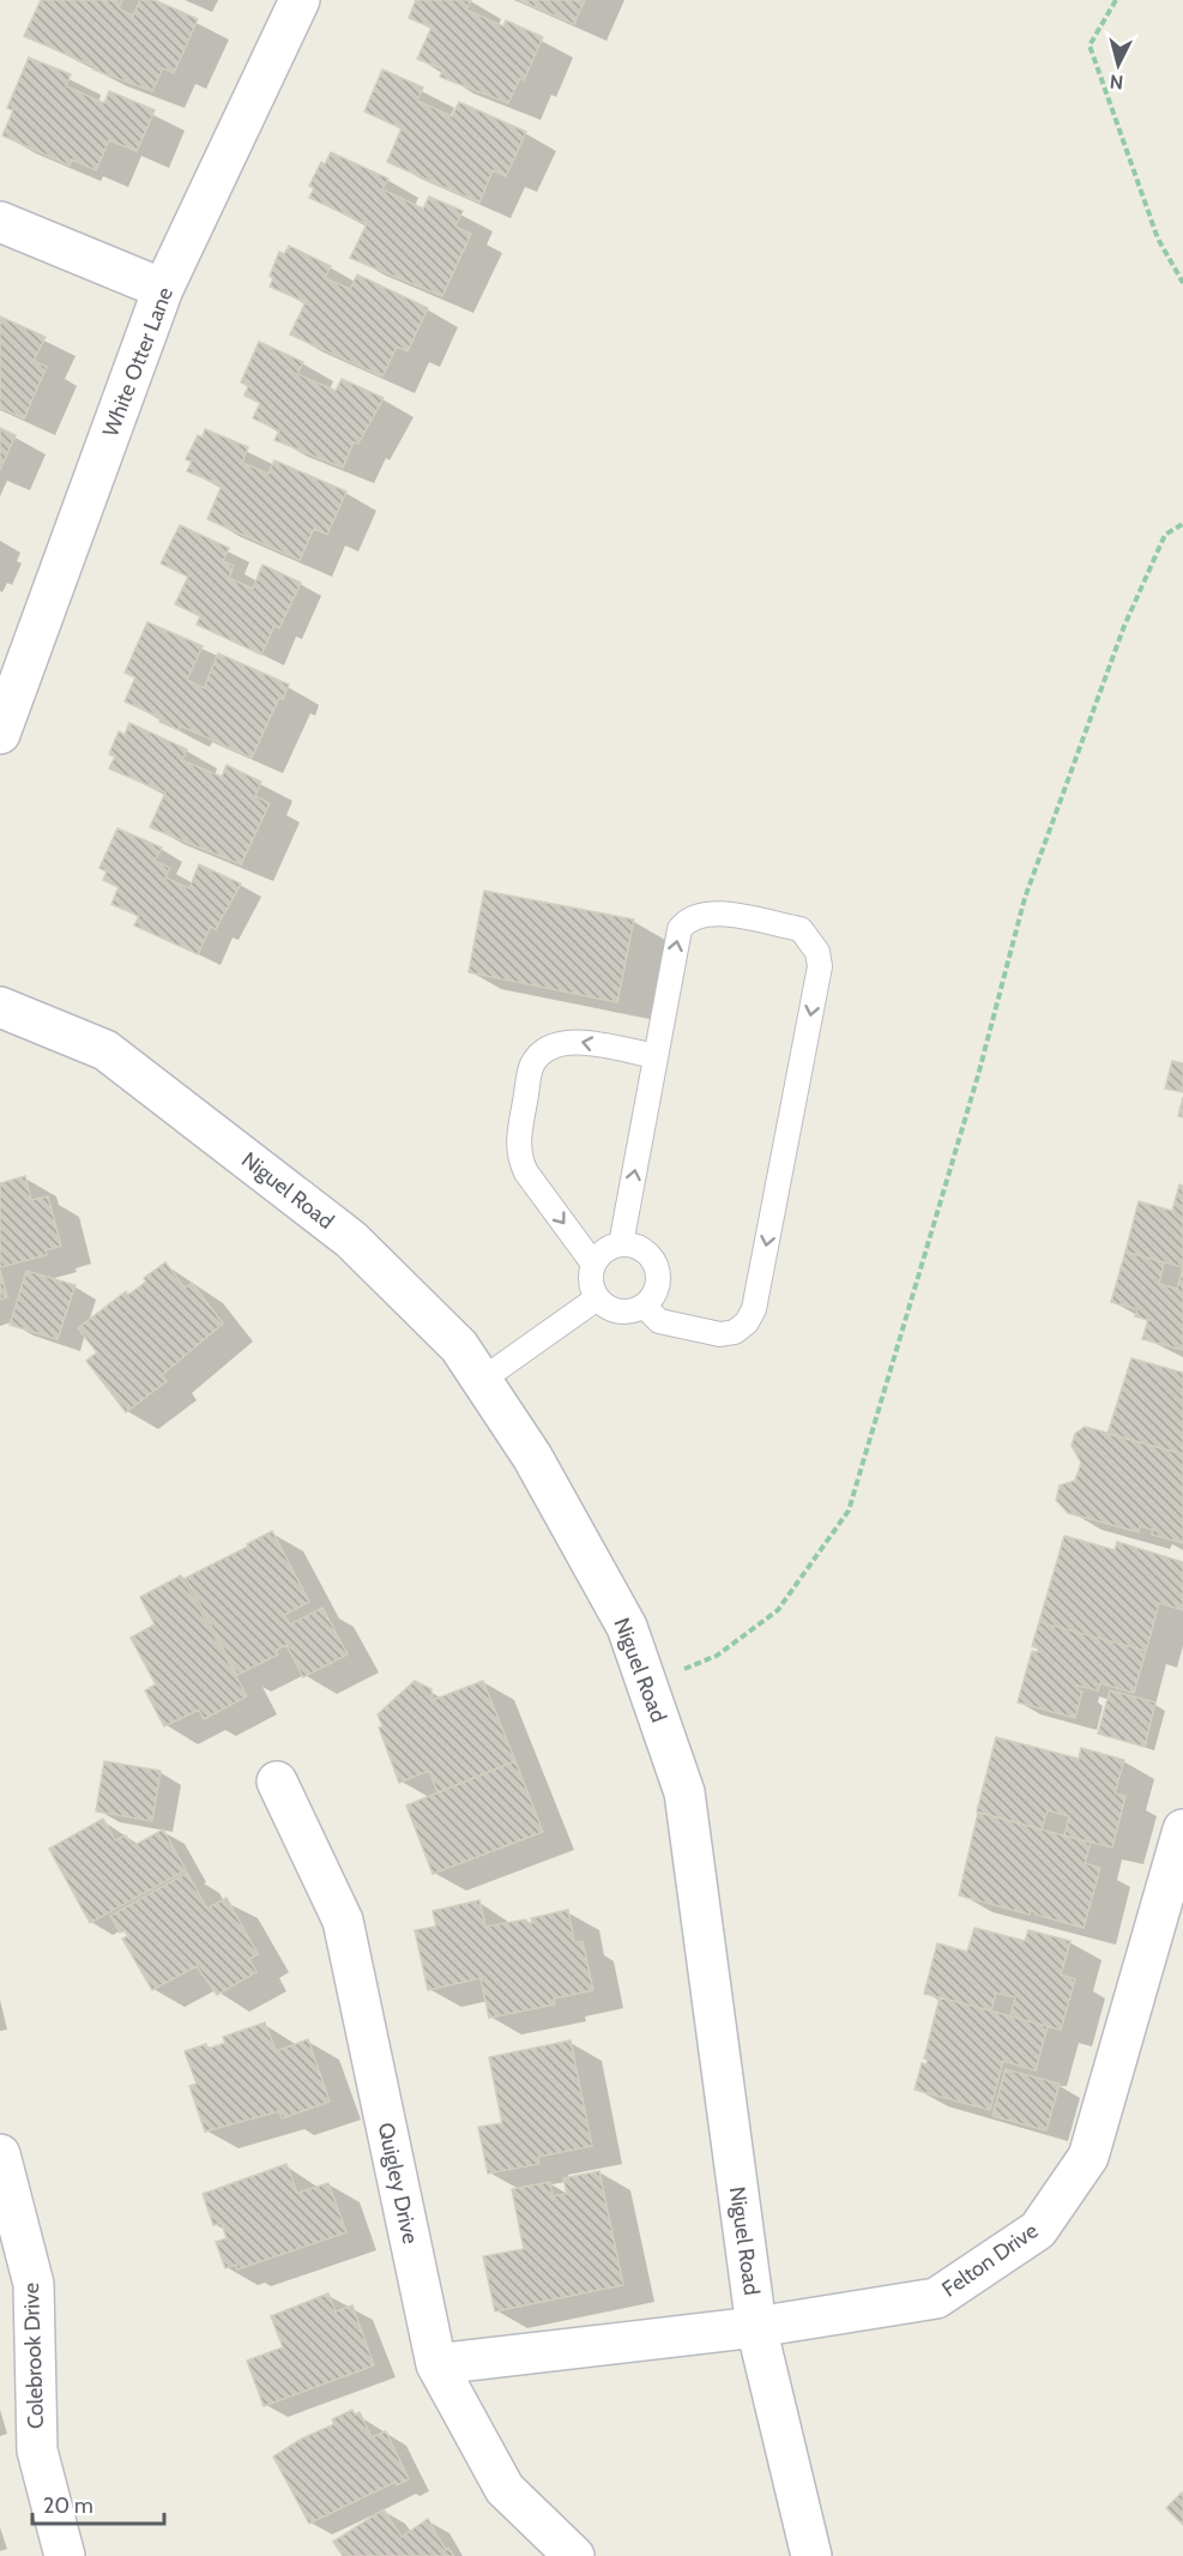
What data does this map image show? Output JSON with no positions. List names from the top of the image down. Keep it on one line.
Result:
{"streets":{"street":["White Otter Lane","Niguel Road","Quigley Drive","Felton Drive","Colebrook Drive"]},"crossings":[["Niguel Road","Felton Drive"],["Quigley Drive","Felton Drive"]],"scale_bar":"20 m","north":"bottom"}
